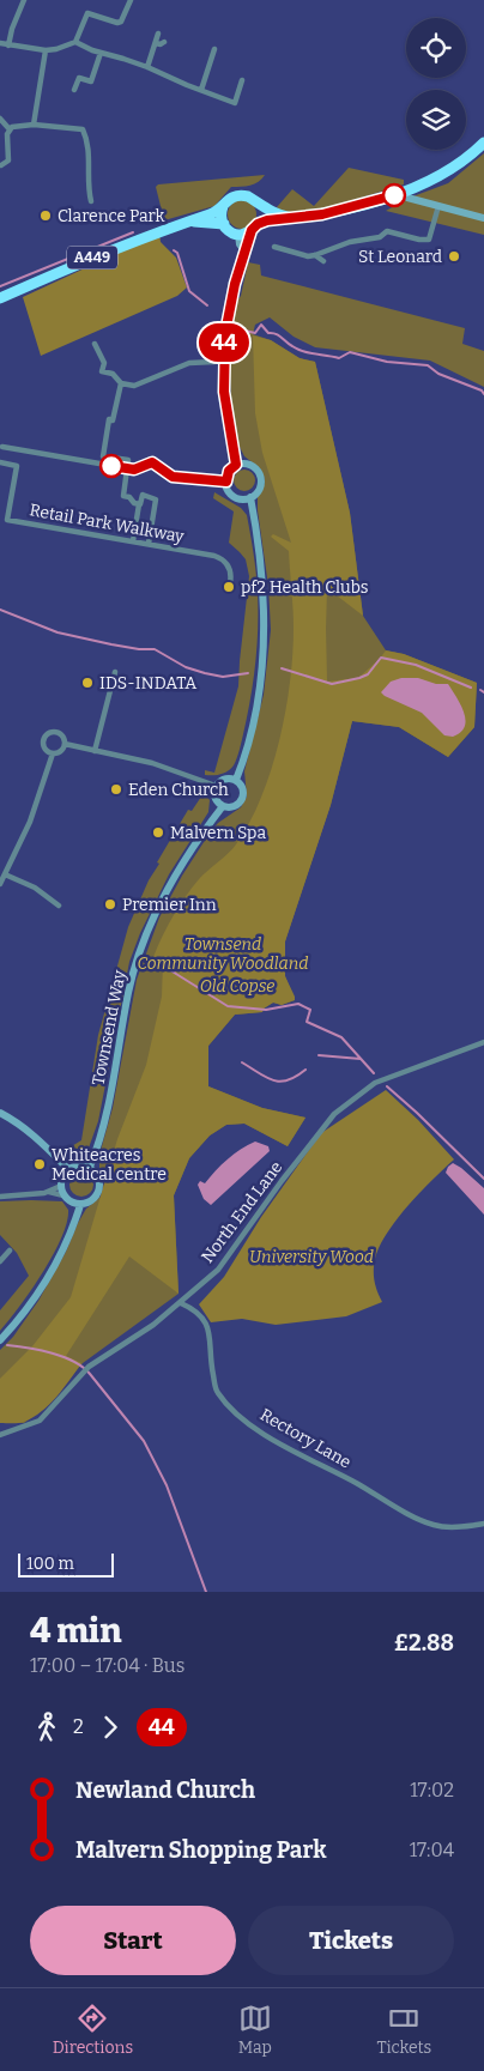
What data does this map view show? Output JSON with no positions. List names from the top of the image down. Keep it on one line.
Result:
{"streets":{"highway":["A449"],"main road":["Townsend Way"],"street":["Retail Park Walkway","North End Lane","Rectory Lane"]},"crossings":[["North End Lane","Rectory Lane"]],"parks":["Townsend Community Woodland","Old Copse","University Wood"],"places":["Clarence Park","St Leonard","pf2 Health Clubs","IDS-INDATA","Eden Church","Malvern Spa","Premier Inn","Whiteacres Medical centre"],"lines":["bus line 44"],"scale_bar":"100 m","page":{"on_map":"44","scale":"100 m","heading":["4 min","17:00 – 17:04 · Bus","£2.88"],"legs":["2","44"],"list":[{"name":"Newland Church","value":"17:02"},{"name":"Malvern Shopping Park","value":"17:04"}],"buttons":["Start","Tickets"],"tabs":["Directions","Map","Tickets"]}}
